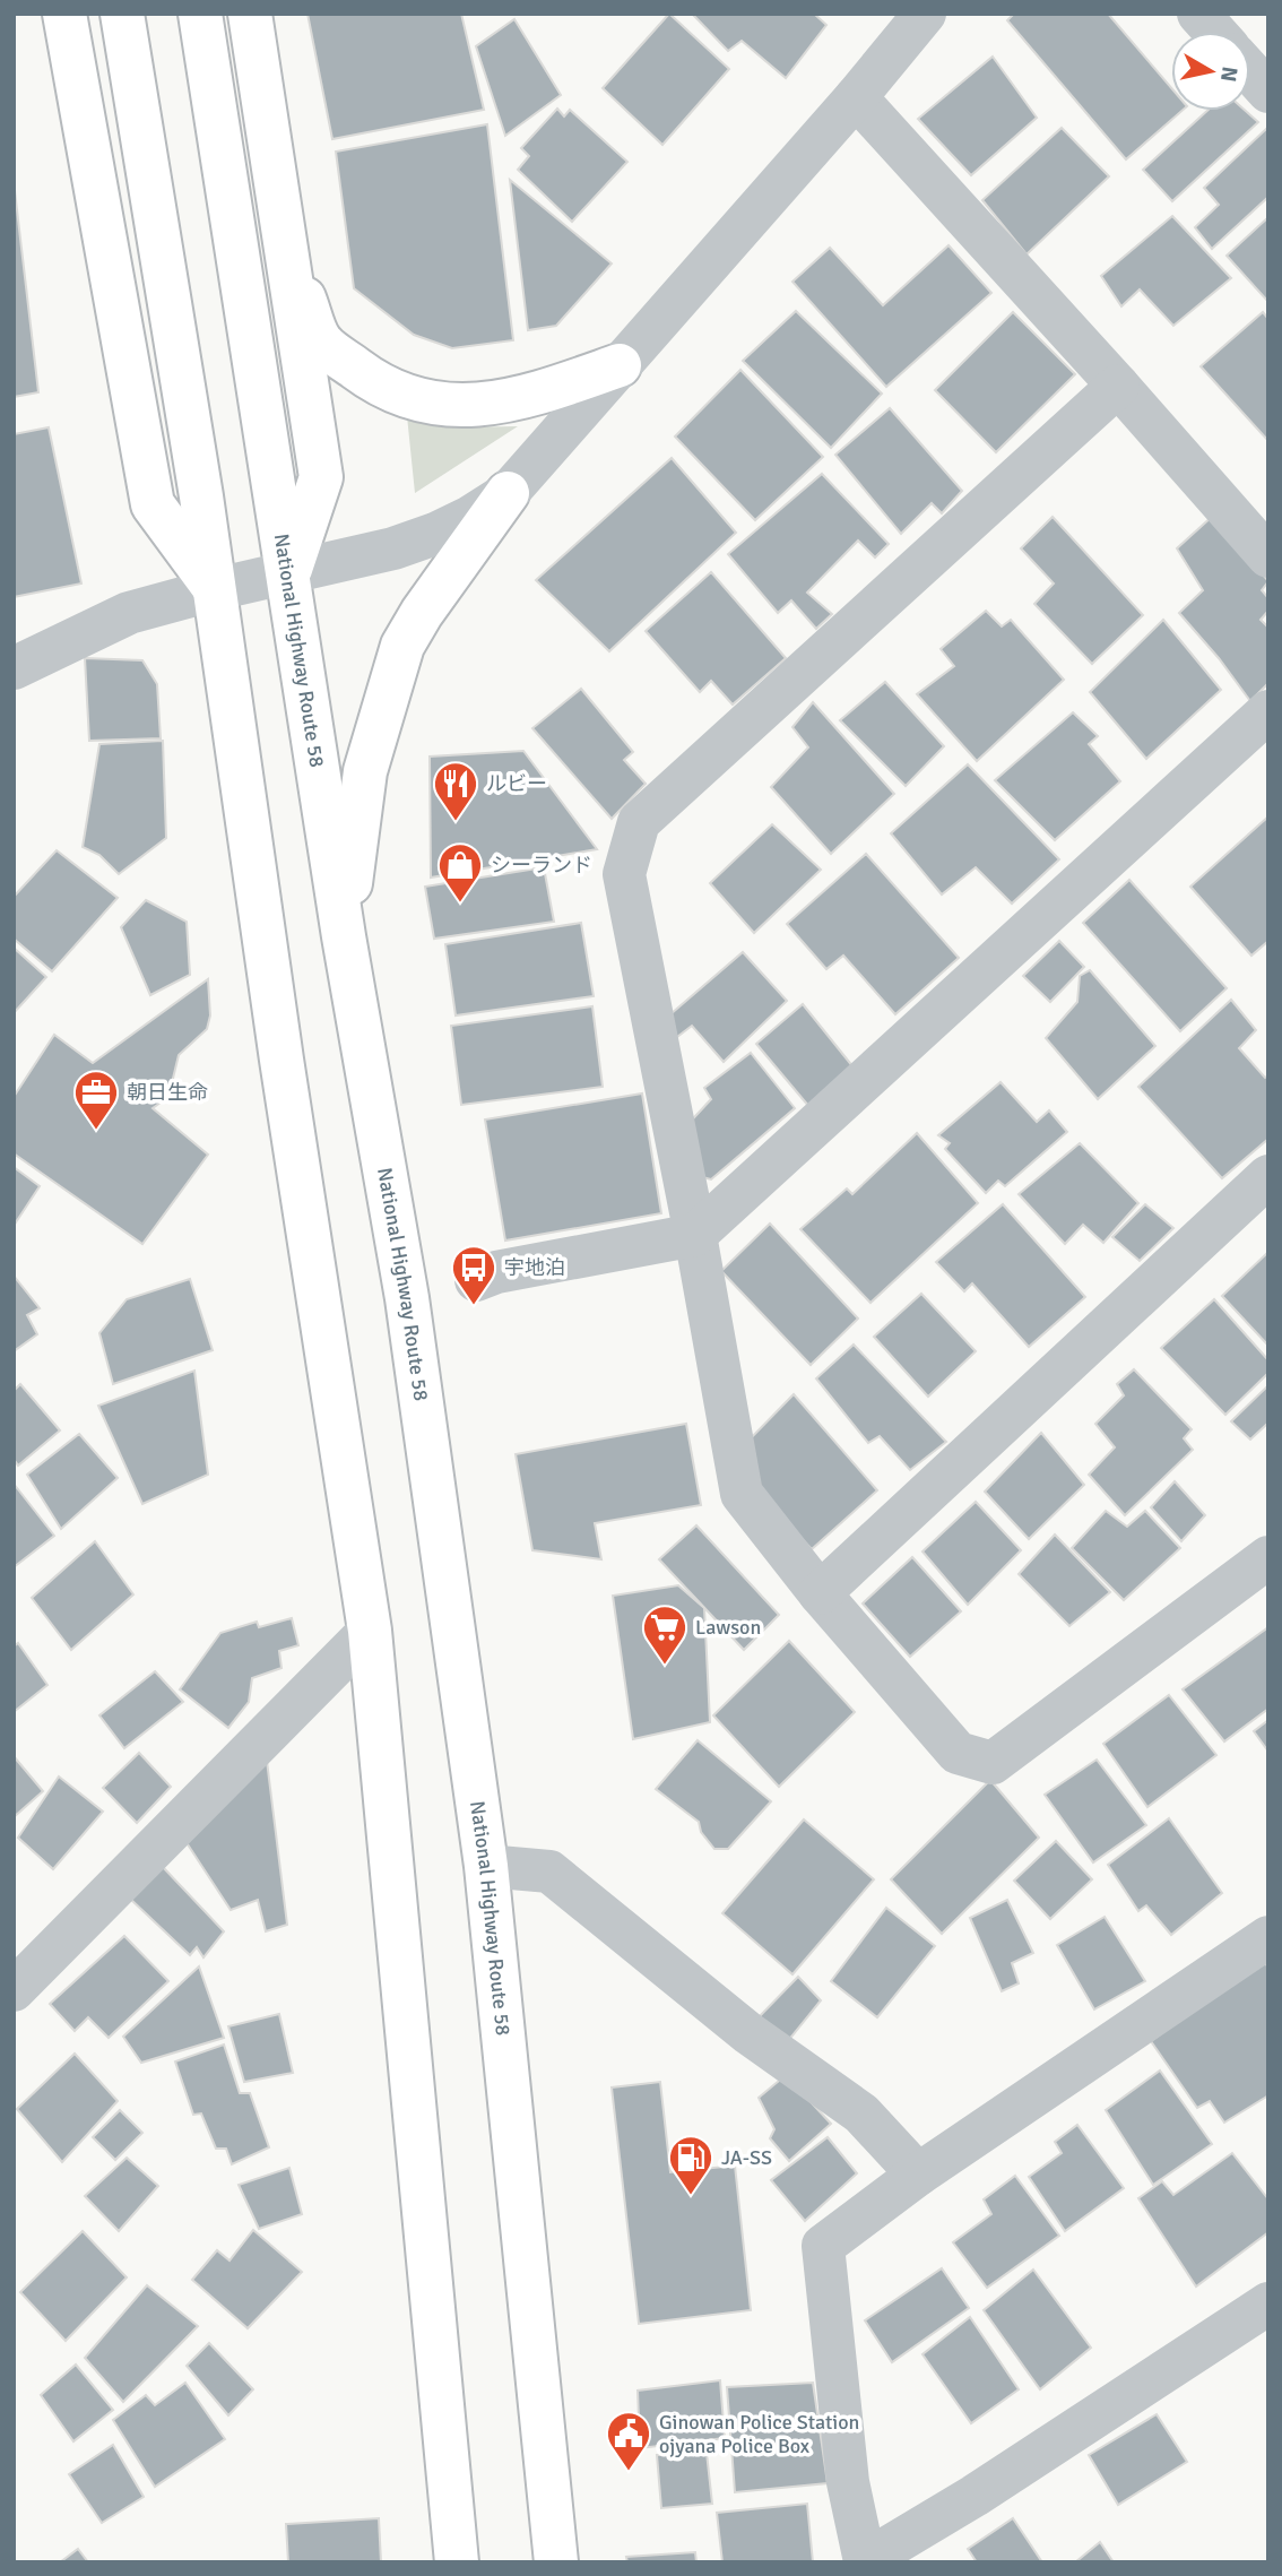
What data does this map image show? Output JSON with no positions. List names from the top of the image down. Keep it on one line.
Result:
{"streets":{"highway":["National Highway Route 58"]},"places":{"restaurant":["ルビー"],"shop":["シーランド"],"office":["朝日生命"],"bus stop":["宇地泊"],"supermarket":["Lawson"],"fuel station":["JA-SS"],"public building":["Ginowan Police Station ojyana Police Box"]},"north":"right"}
